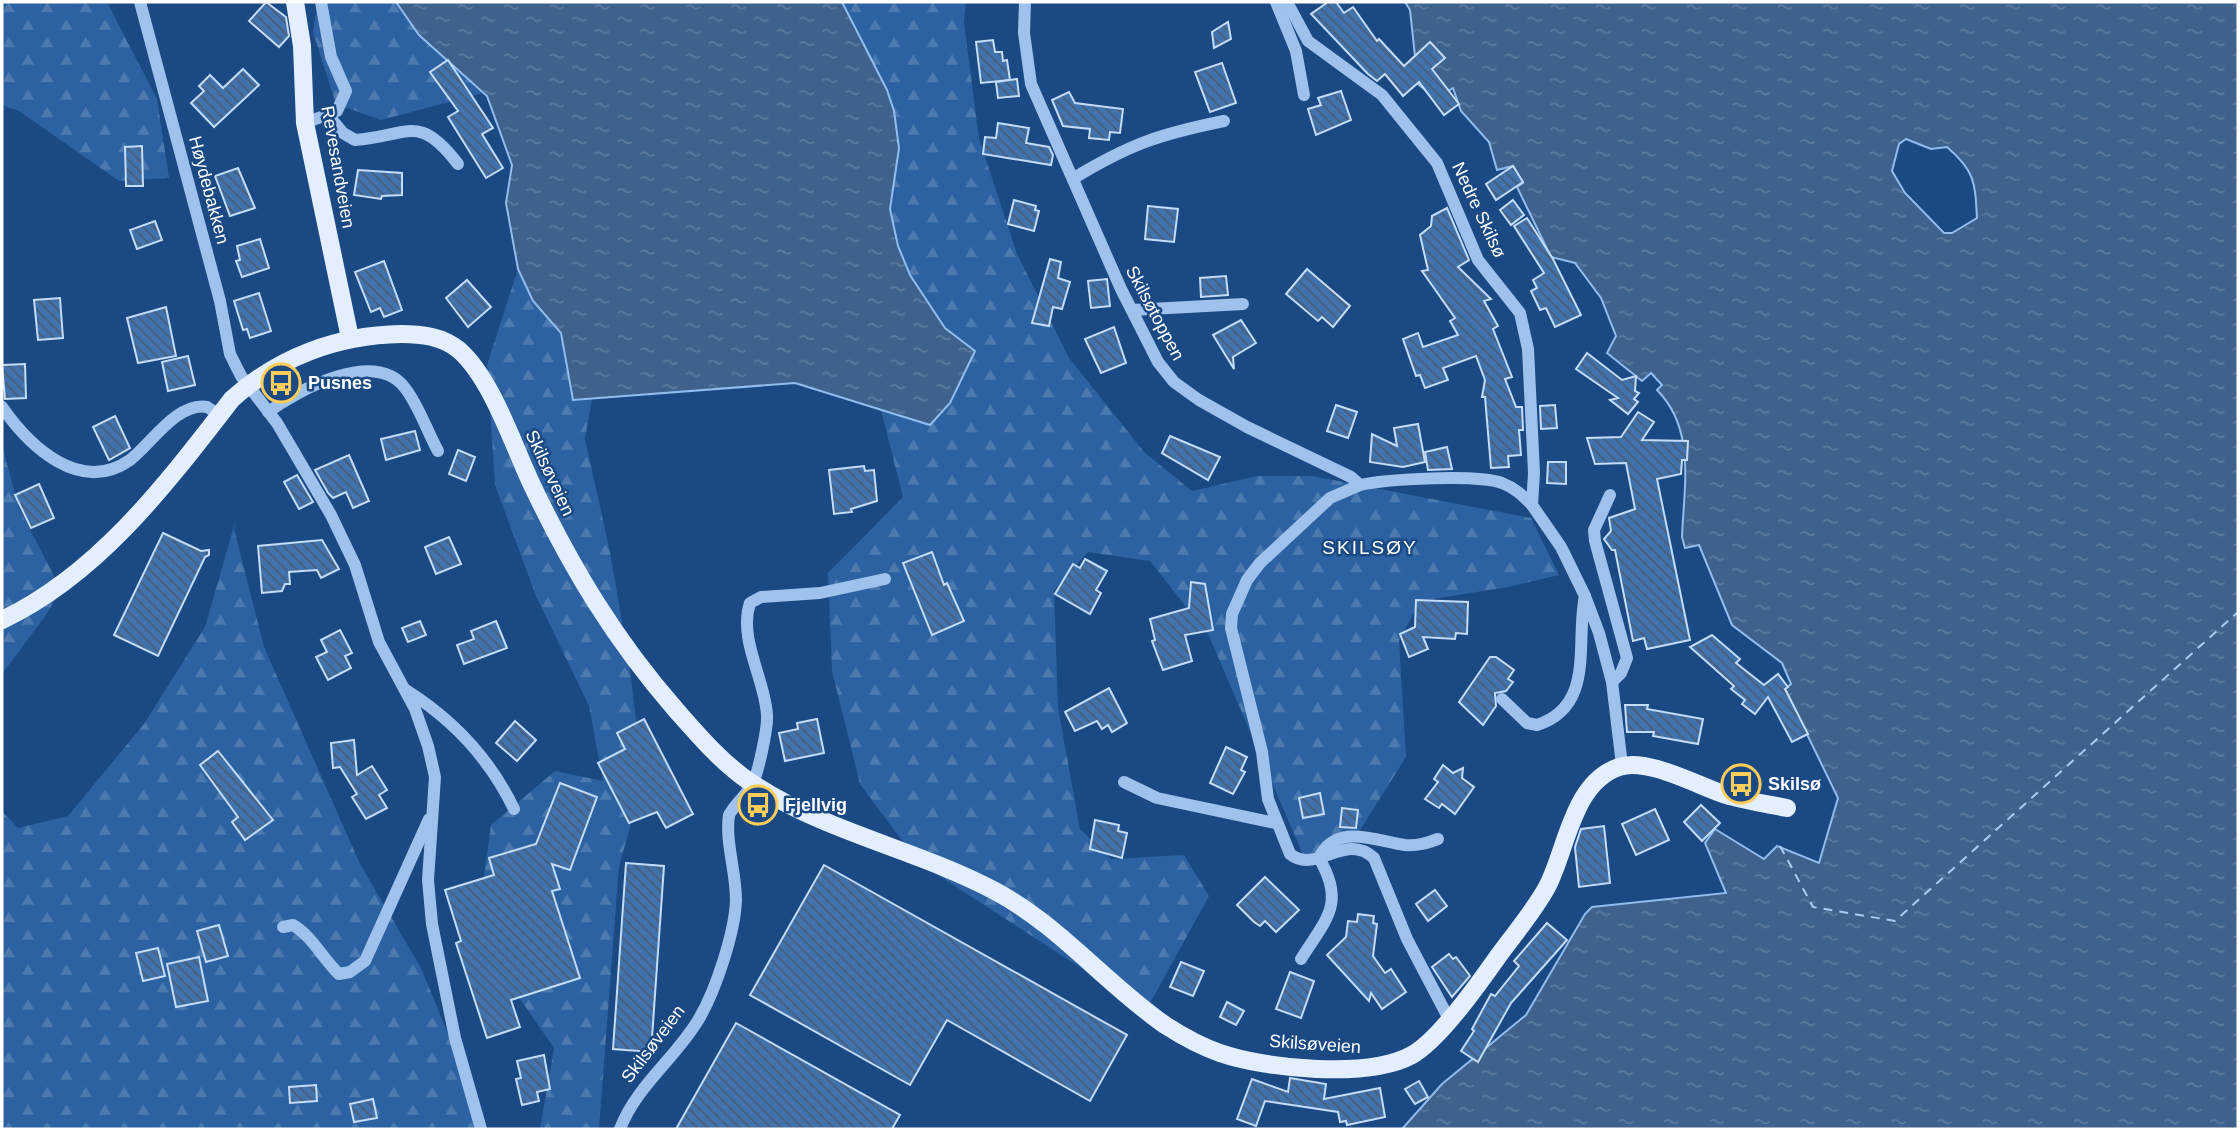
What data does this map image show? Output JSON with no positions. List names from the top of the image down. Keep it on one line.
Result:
{"streets":{"main road":["Revesandveien","Skilsøveien"],"street":["Høydebakken","Nedre Skilsø","Skilsøtoppen"]},"crossings":[["Revesandveien","Skilsøveien"],["Høydebakken","Skilsøveien"]],"districts":["SKILSØY"],"places":{"bus stop":["Pusnes","Skilsø","Fjellvig"]}}
